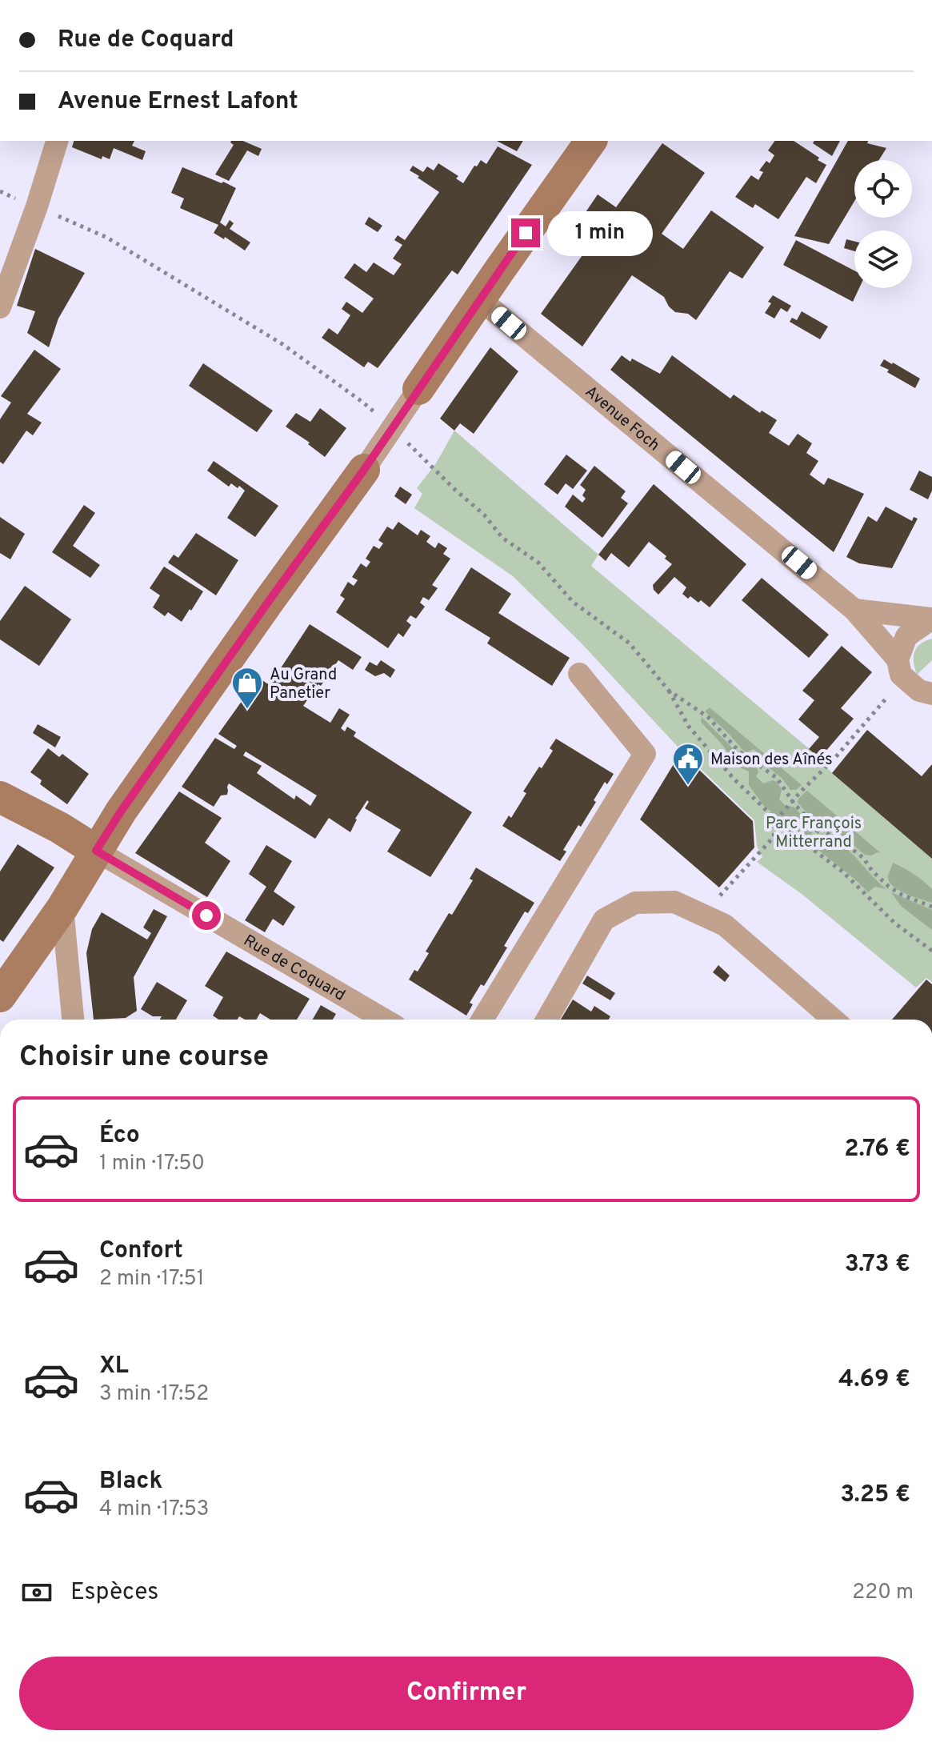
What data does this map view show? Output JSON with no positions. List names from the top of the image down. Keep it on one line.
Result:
{"streets":{"street":["Avenue Foch","Rue de Coquard"]},"parks":["Parc François Mitterrand"],"places":{"shop":["Au Grand Panetier"],"public building":["Maison des Aînés"]},"page":{"banner":["Rue de Coquard","Avenue Ernest Lafont"],"bubble":"1 min","heading":"Choisir une course","list":[{"name":"Éco","note":"1 min · 17:50","value":"2.76 €"},{"name":"Confort","note":"2 min · 17:51","value":"3.73 €"},{"name":"XL","note":"3 min · 17:52","value":"4.69 €"},{"name":"Black","note":"4 min · 17:53","value":"3.25 €"}],"pay":["Espèces","220 m"],"buttons":"Confirmer"}}
